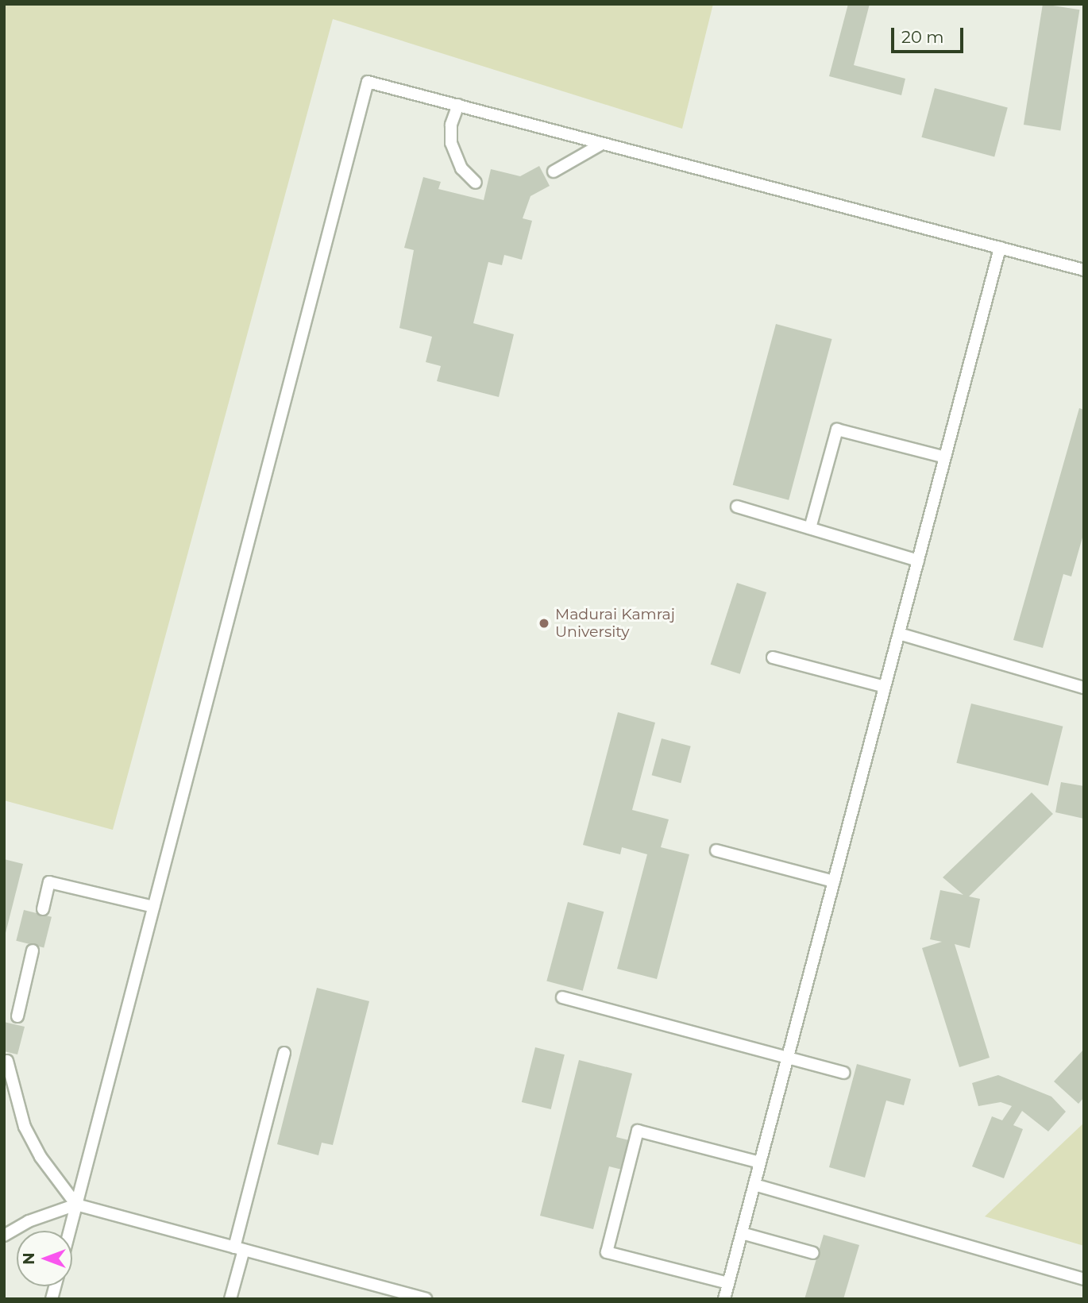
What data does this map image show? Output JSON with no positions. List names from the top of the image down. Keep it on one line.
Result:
{"places":["Madurai Kamraj University"],"scale_bar":"20 m","north":"left"}
